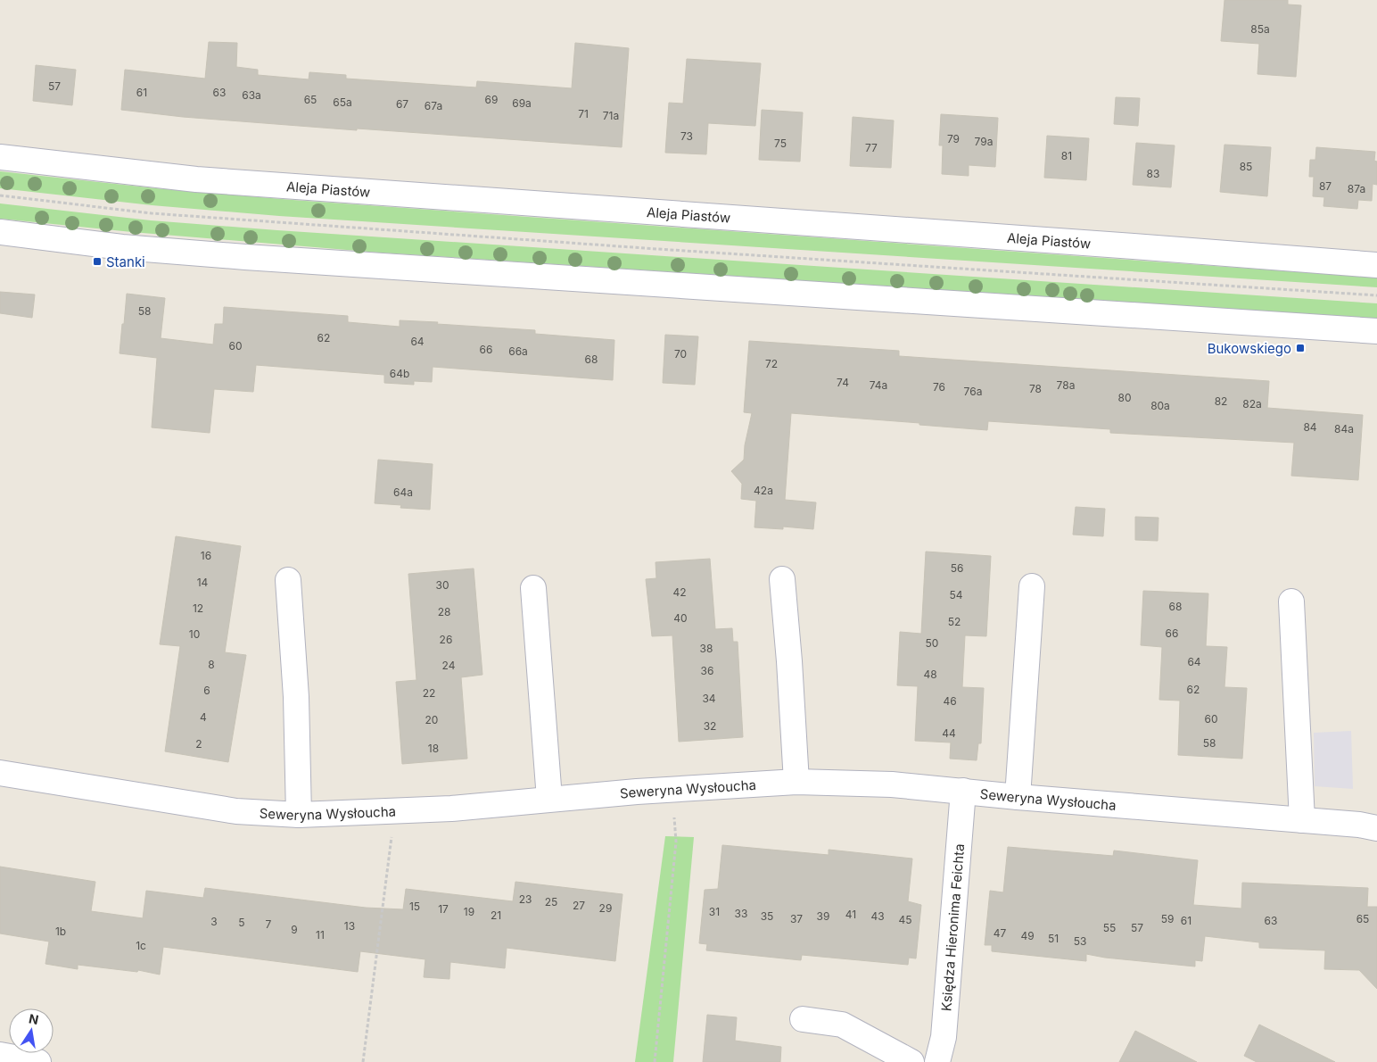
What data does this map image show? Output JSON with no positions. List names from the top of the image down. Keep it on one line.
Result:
{"streets":{"street":["Aleja Piastów","Seweryna Wysłoucha","Księdza Hieronima Feichta"]},"crossings":[["Seweryna Wysłoucha","Księdza Hieronima Feichta"]],"places":{"transit":["Stanki","Bukowskiego"]},"house_numbers":["85a","57","61","63","63a","65","69","65a","69a","67","67a","71","71a","73","79","79a","75","77","81","85","83","87","87a","58","62","64","60","66","66a","70","68","72","64b","74","74a","78a","76","78","76a","80","82","82a","80a","84","84a","42a","64a","16","56","14","30","42","54","68","12","28","40","52","66","10","26","50","38","64","8","24","36","48","62","6","22","34","46","4","60","20","32","44","58","2","18","23","25","27","15","29","17","19","31","33","41","21","35","39","43","37","59","65","45","61","63","3","5","7","13","55","57","9","1b","47","11","49","51","53","1c"],"north":"top"}
